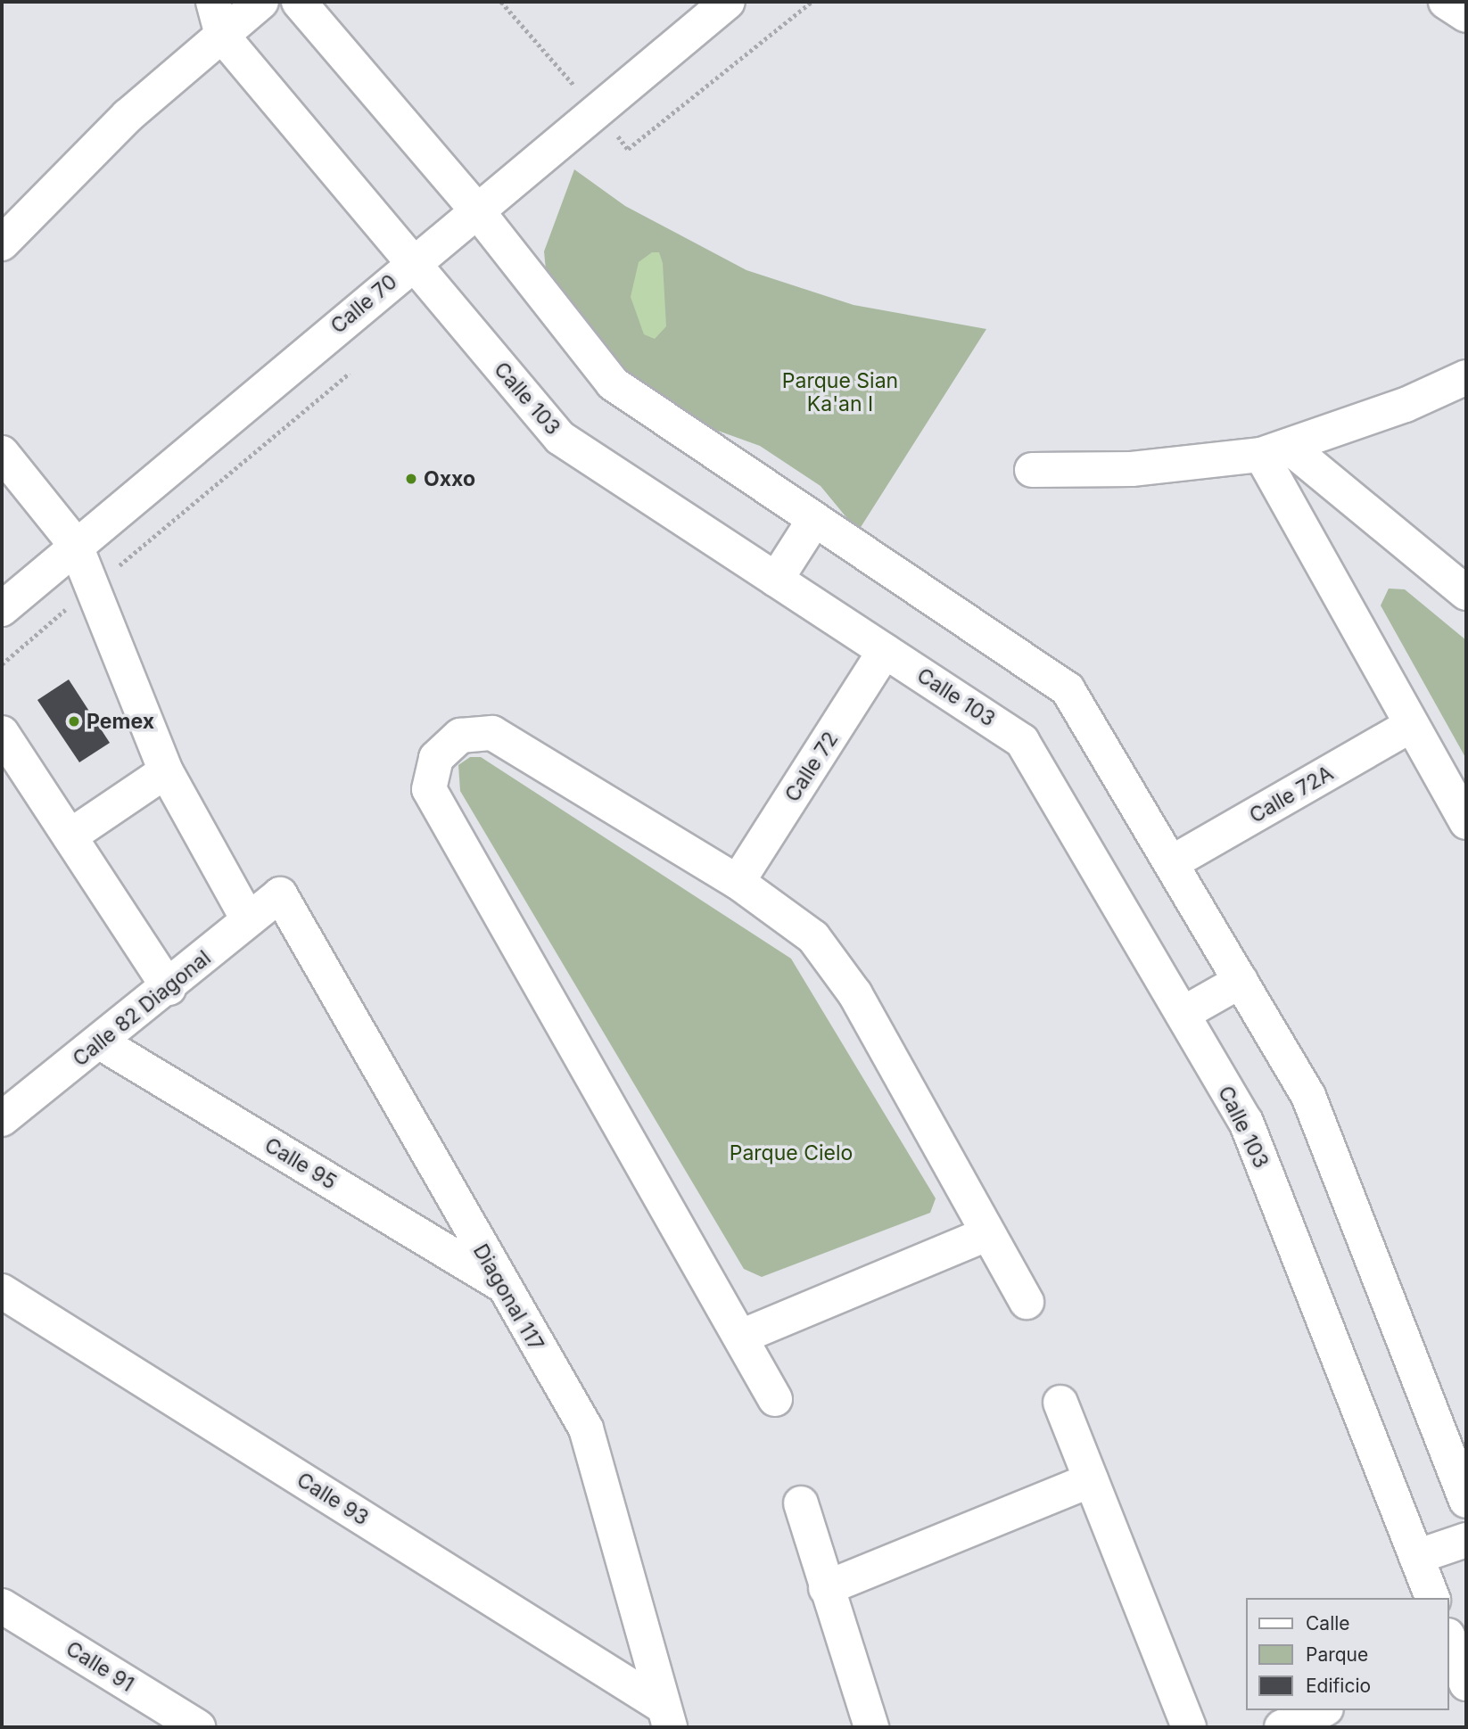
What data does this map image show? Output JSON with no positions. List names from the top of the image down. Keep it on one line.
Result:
{"streets":{"street":["Calle 70","Calle 103","Calle 72","Calle 72A","Calle 82 Diagonal","Calle 95","Diagonal 117","Calle 93","Calle 91"]},"crossings":[["Calle 70","Calle 103"],["Calle 103","Calle 72"],["Calle 82 Diagonal","Calle 95"],["Calle 82 Diagonal","Diagonal 117"],["Calle 95","Diagonal 117"],["Diagonal 117","Calle 93"]],"parks":["Parque Sian Ka'an I","Parque Cielo"],"places":["Oxxo","Pemex"],"legend":["Calle","Parque","Edificio"]}
